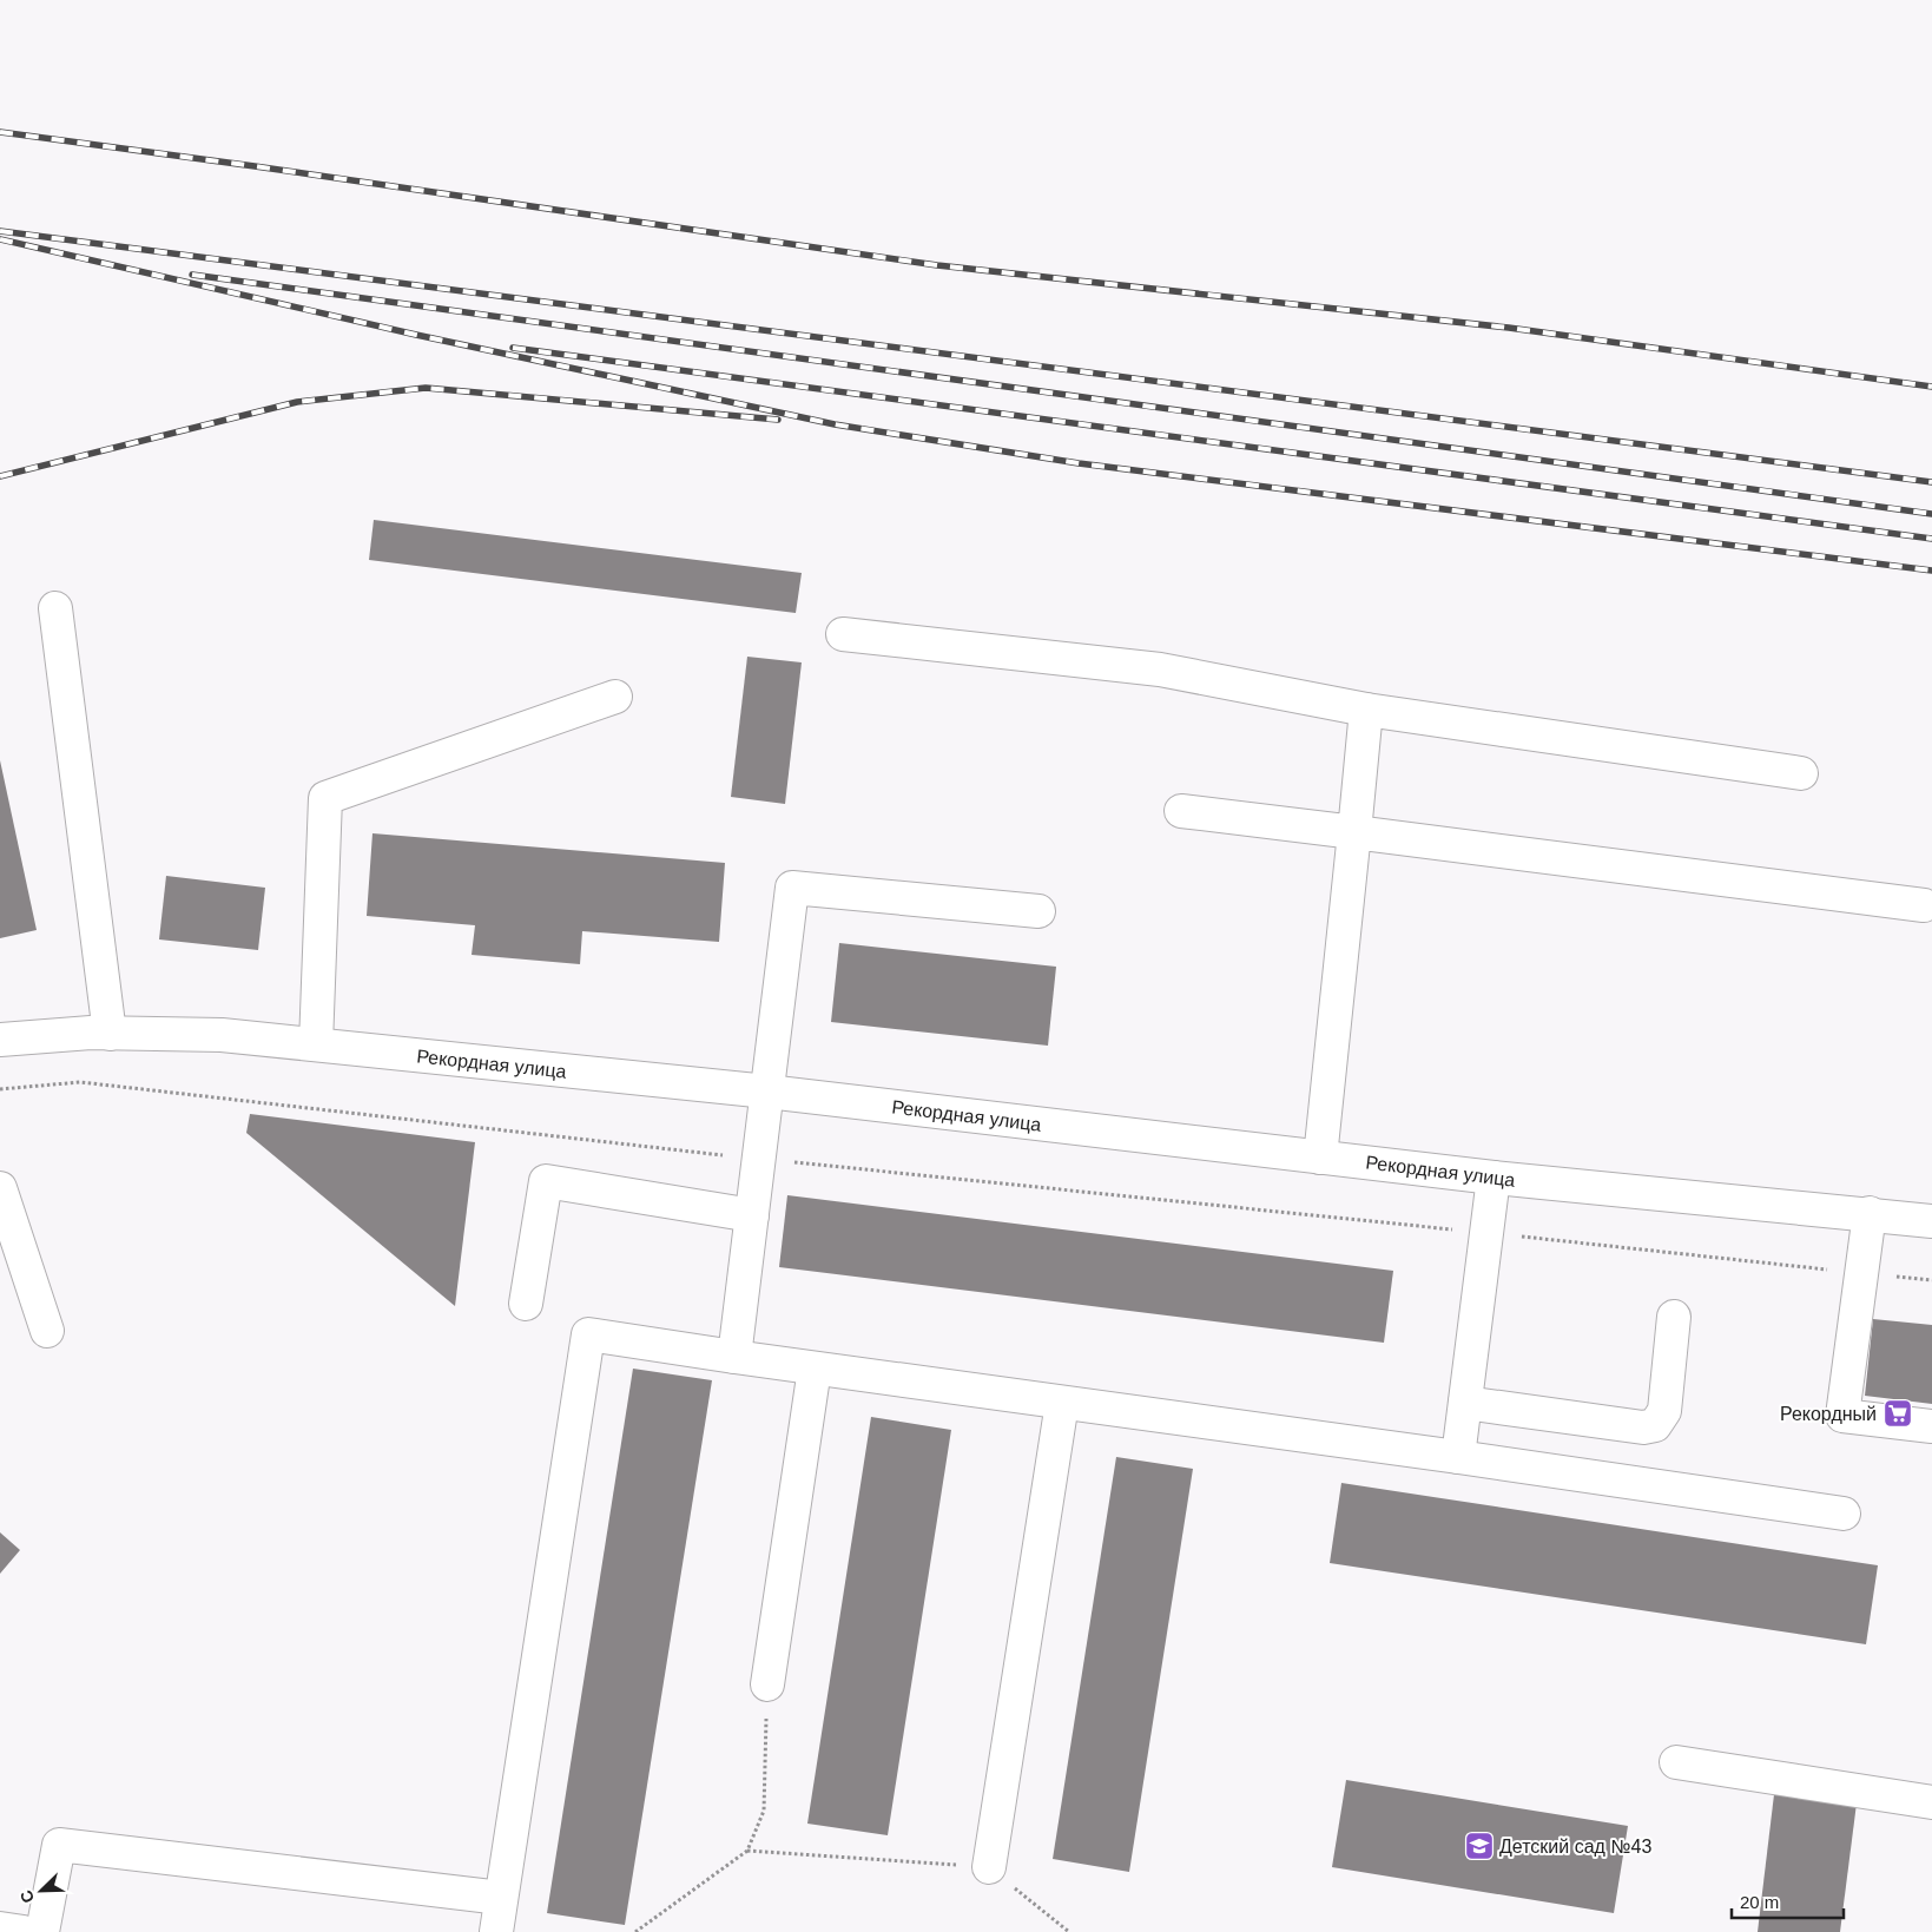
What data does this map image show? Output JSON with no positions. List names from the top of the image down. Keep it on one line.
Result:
{"streets":{"main road":["Рекордная улица"]},"places":{"supermarket":["Рекордный"],"school or university":["Детский сад №43"]},"scale_bar":"20 m","north":"bottom left"}
